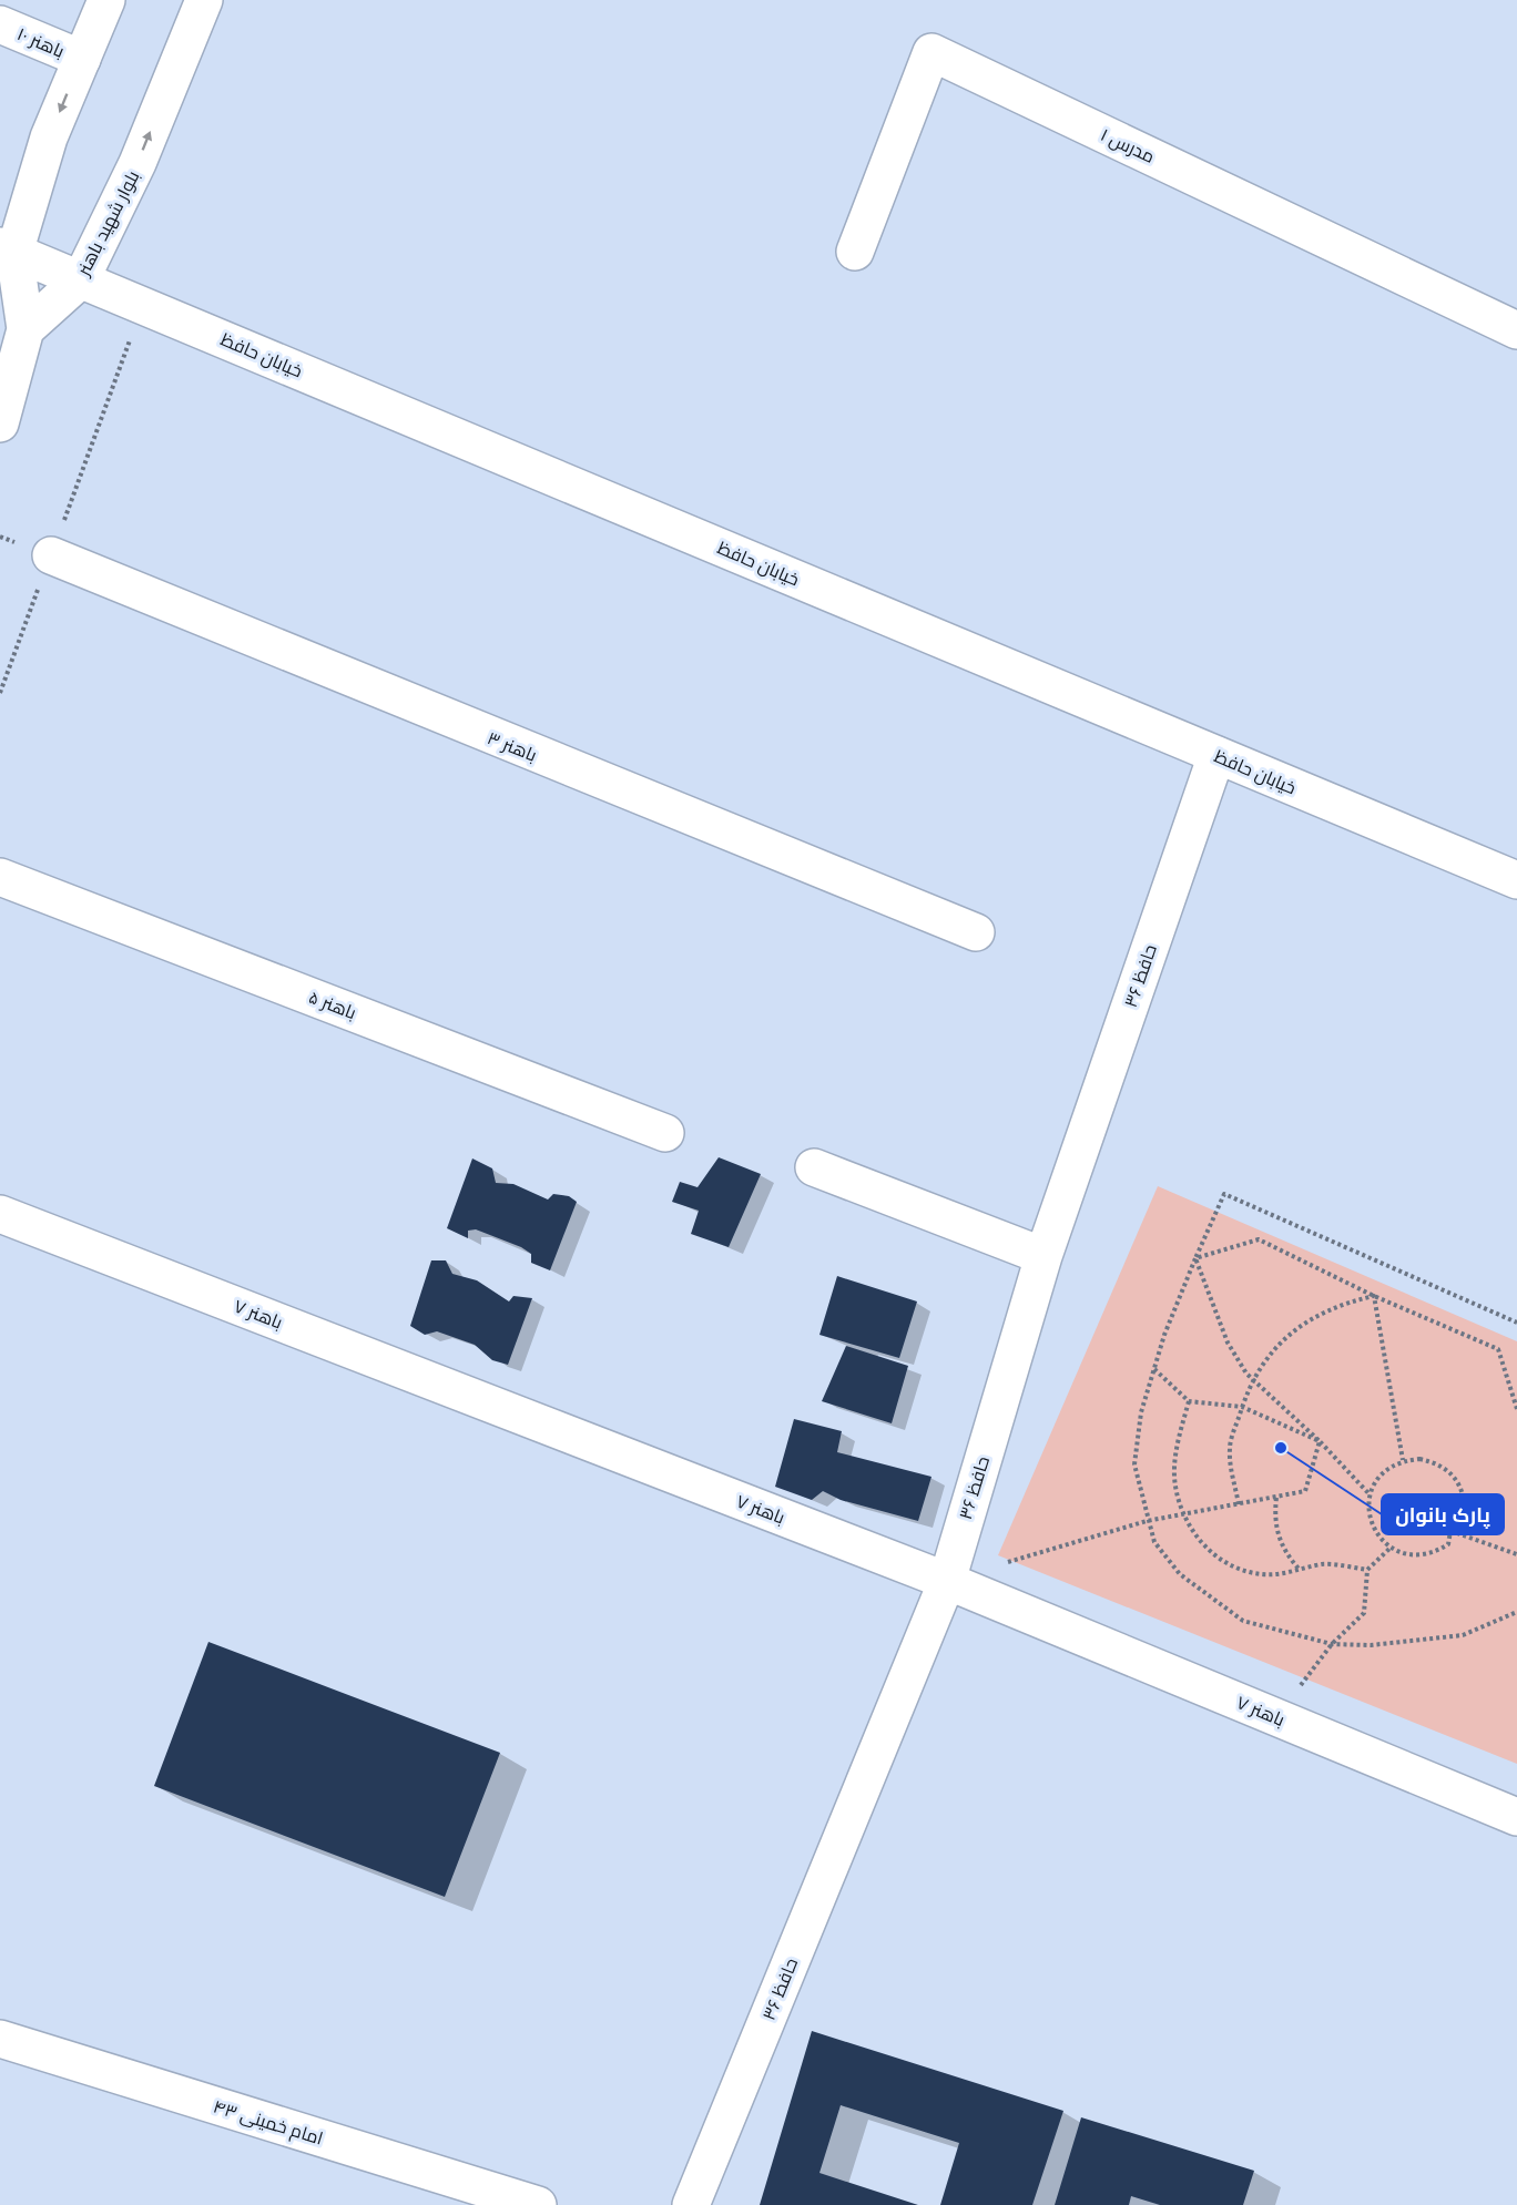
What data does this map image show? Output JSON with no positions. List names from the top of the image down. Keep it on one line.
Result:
{"streets":{"street":["باهنر ۱۰","مدرس ۱","بلوار شهید باهنر","خیابان حافظ","باهنر ۳","حافظ ۳۶","باهنر ۵","باهنر ۷","امام خمینی ۴۳"]},"crossings":[["بلوار شهید باهنر","خیابان حافظ"],["خیابان حافظ","حافظ ۳۶"],["حافظ ۳۶","باهنر ۷"]],"places":["پارک بانوان"]}
